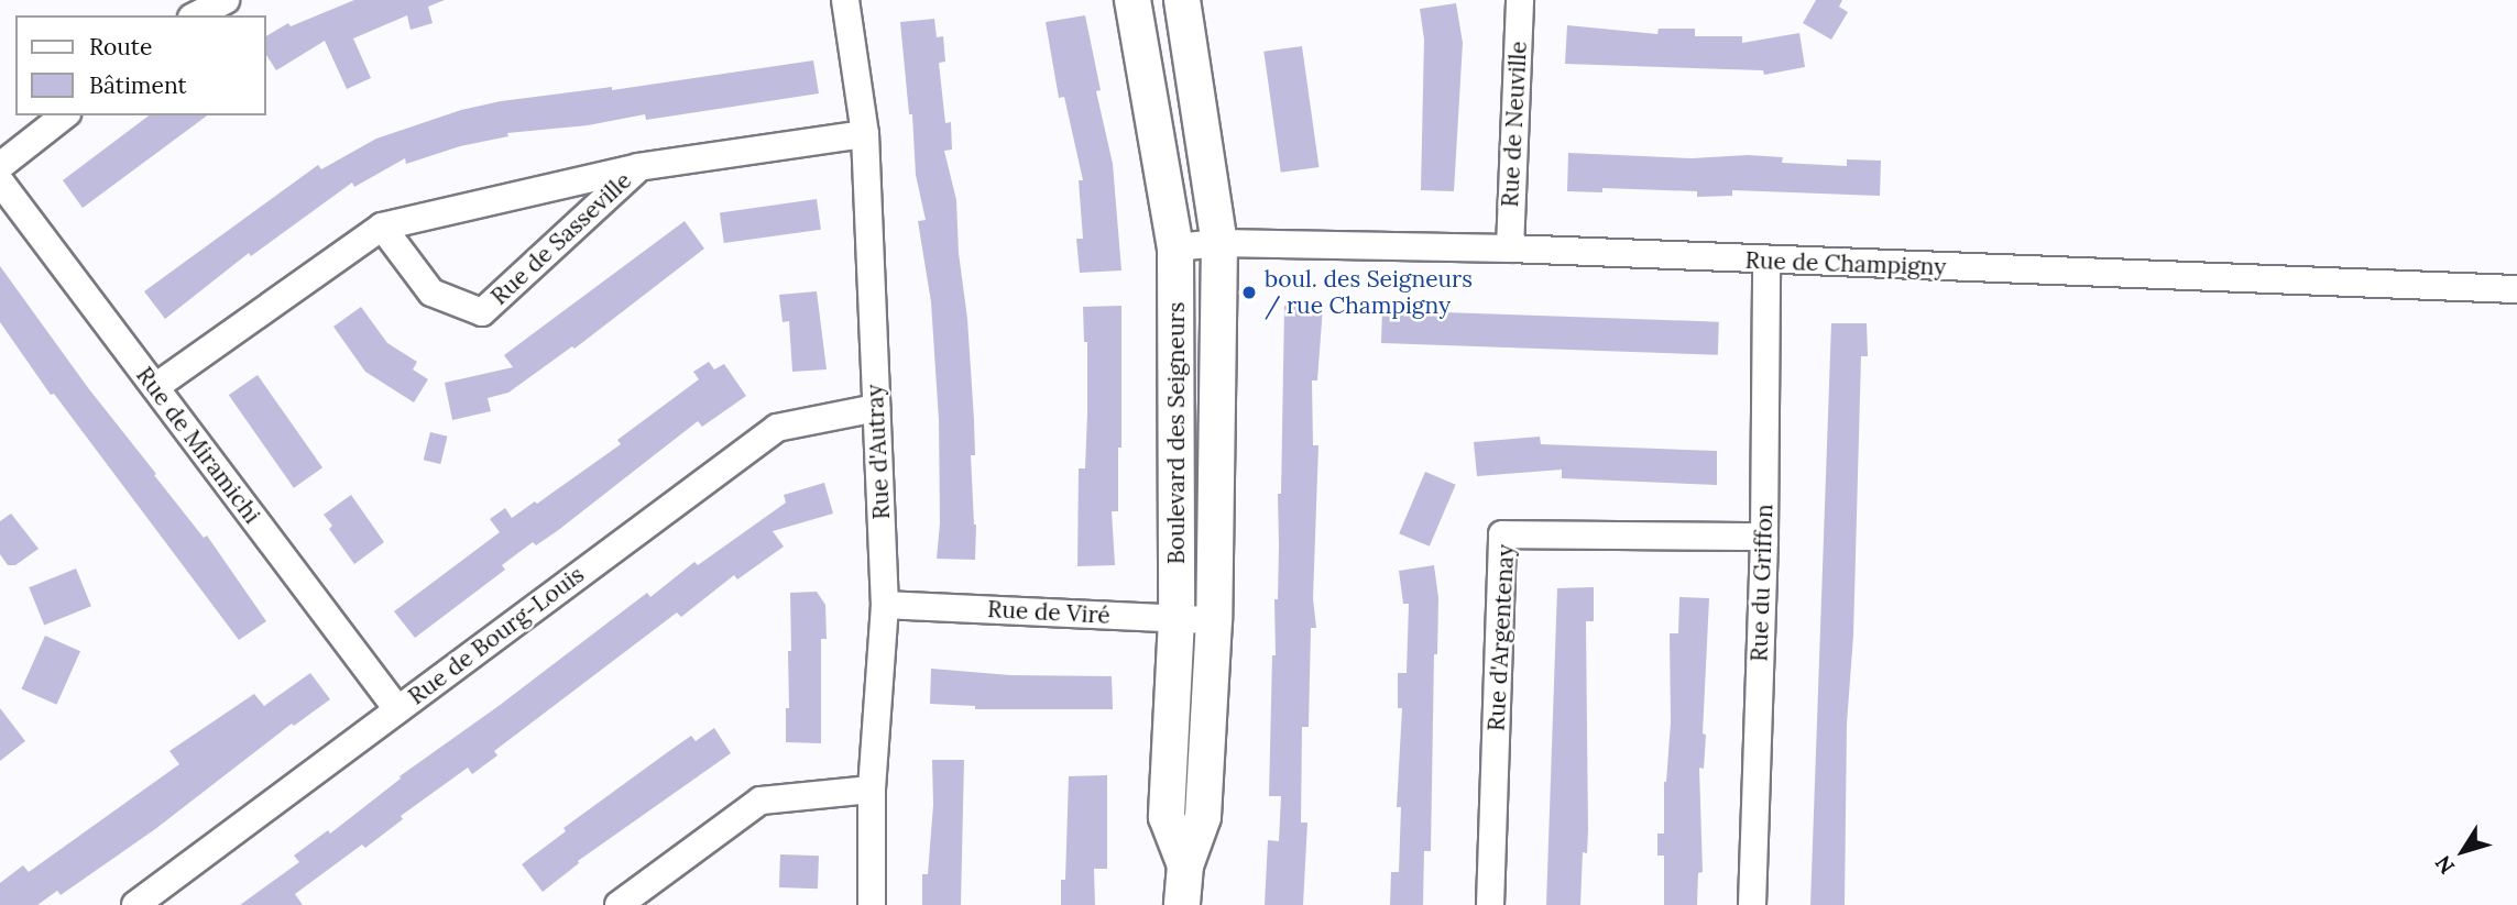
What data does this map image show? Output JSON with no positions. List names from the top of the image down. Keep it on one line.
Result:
{"streets":{"street":["Rue de Neuville","Rue de Sasseville","Rue de Champigny","Boulevard des Seigneurs","Rue de Miramichi","Rue d'Autray","Rue du Griffon","Rue de Viré","Rue de Bourg-Louis","Rue d'Argentenay"]},"crossings":[["Rue de Neuville","Rue de Champigny"],["Rue de Sasseville","Rue de Miramichi"],["Rue de Sasseville","Rue d'Autray"],["Rue de Champigny","Boulevard des Seigneurs"],["Rue de Champigny","Rue du Griffon"],["Boulevard des Seigneurs","Rue de Viré"],["Rue de Miramichi","Rue de Bourg-Louis"],["Rue d'Autray","Rue de Viré"],["Rue d'Autray","Rue de Bourg-Louis"],["Rue du Griffon","Rue d'Argentenay"]],"places":["boul. des Seigneurs / rue Champigny"],"legend":["Route","Bâtiment"],"north":"bottom left"}
